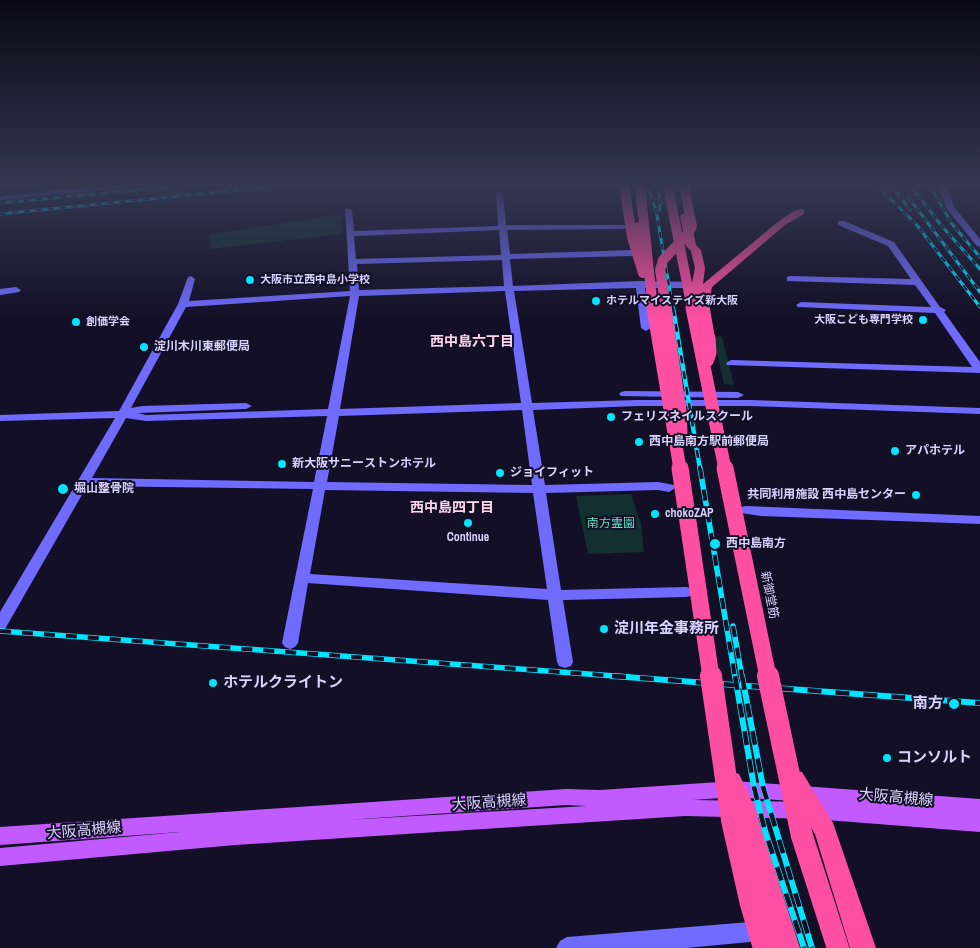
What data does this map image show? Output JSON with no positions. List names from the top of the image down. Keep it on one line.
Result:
{"streets":{"highway":["新御堂筋"],"main road":["大阪高槻線"]},"districts":["西中島六丁目","西中島四丁目"],"parks":["南方霊園"],"places":["大阪市立西中島小学校","ホテルマイステイズ新大阪","大阪こども専門学校","創価学会","淀川木川東郵便局","フェリスネイルスクール","西中島南方駅前郵便局","アパホテル","新大阪サニーストンホテル","ジョイフィット","堀山整骨院","共同利用施設 西中島センター","chokoZAP","Continue","西中島南方","淀川年金事務所","ホテルクライトン","南方","コンソルト"]}
